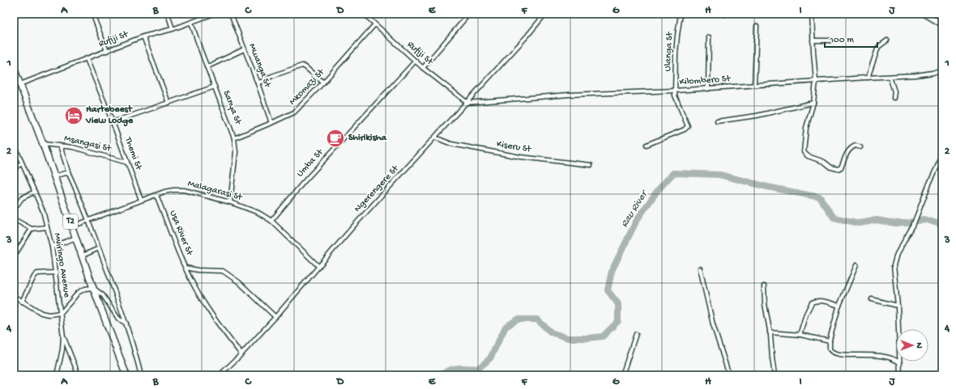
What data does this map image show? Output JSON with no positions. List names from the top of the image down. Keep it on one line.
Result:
{"streets":{"highway":["T2"],"street":["Rufiji St","Ulanga St","Mwanga St","Kilombero St","Mkomazi St","Sanya St","Msangasi St","Kiseru St","Themi St","Umba St","Ngerengere St","Malagarasi St","Usa River St","Mviringo Avenue"]},"crossings":[["Rufiji St","Kilombero St"],["Rufiji St","Mkomazi St"],["Rufiji St","Sanya St"],["Rufiji St","Themi St"],["Rufiji St","Umba St"],["Rufiji St","Ngerengere St"],["Rufiji St","T2"],["Ulanga St","Kilombero St"],["Mwanga St","Mkomazi St"],["Kilombero St","Ngerengere St"],["Mkomazi St","Sanya St"],["Sanya St","Malagarasi St"],["Msangasi St","Themi St"],["Msangasi St","T2"],["Kiseru St","Ngerengere St"],["Themi St","Malagarasi St"],["Umba St","Malagarasi St"],["Ngerengere St","Malagarasi St"],["Ngerengere St","Usa River St"],["Malagarasi St","T2"],["Malagarasi St","Usa River St"]],"water":["Rau River"],"places":{"hotel":["Hartebeest View Lodge"],"cafe":["Shirikisha"]},"scale_bar":"100 m","north":"right","grid":{"columns":["A","B","C","D","E","F","G","H","I","J"],"rows":["1","2","3","4"]}}
